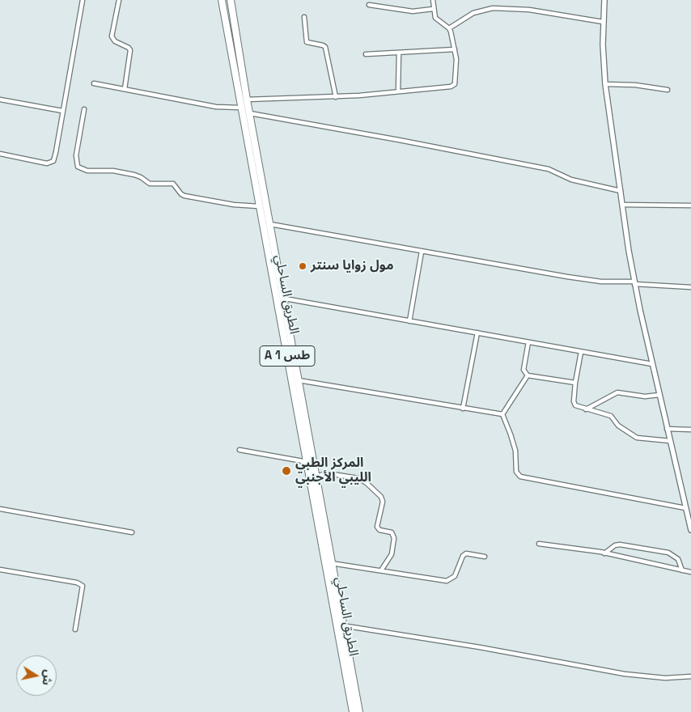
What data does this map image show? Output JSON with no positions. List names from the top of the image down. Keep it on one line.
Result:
{"streets":{"highway":["الطريق الساحلي","A 1 طس"]},"places":["مول زوايا سنتر","المركز الطبي الليبي الأجنبي"],"north":"right"}
